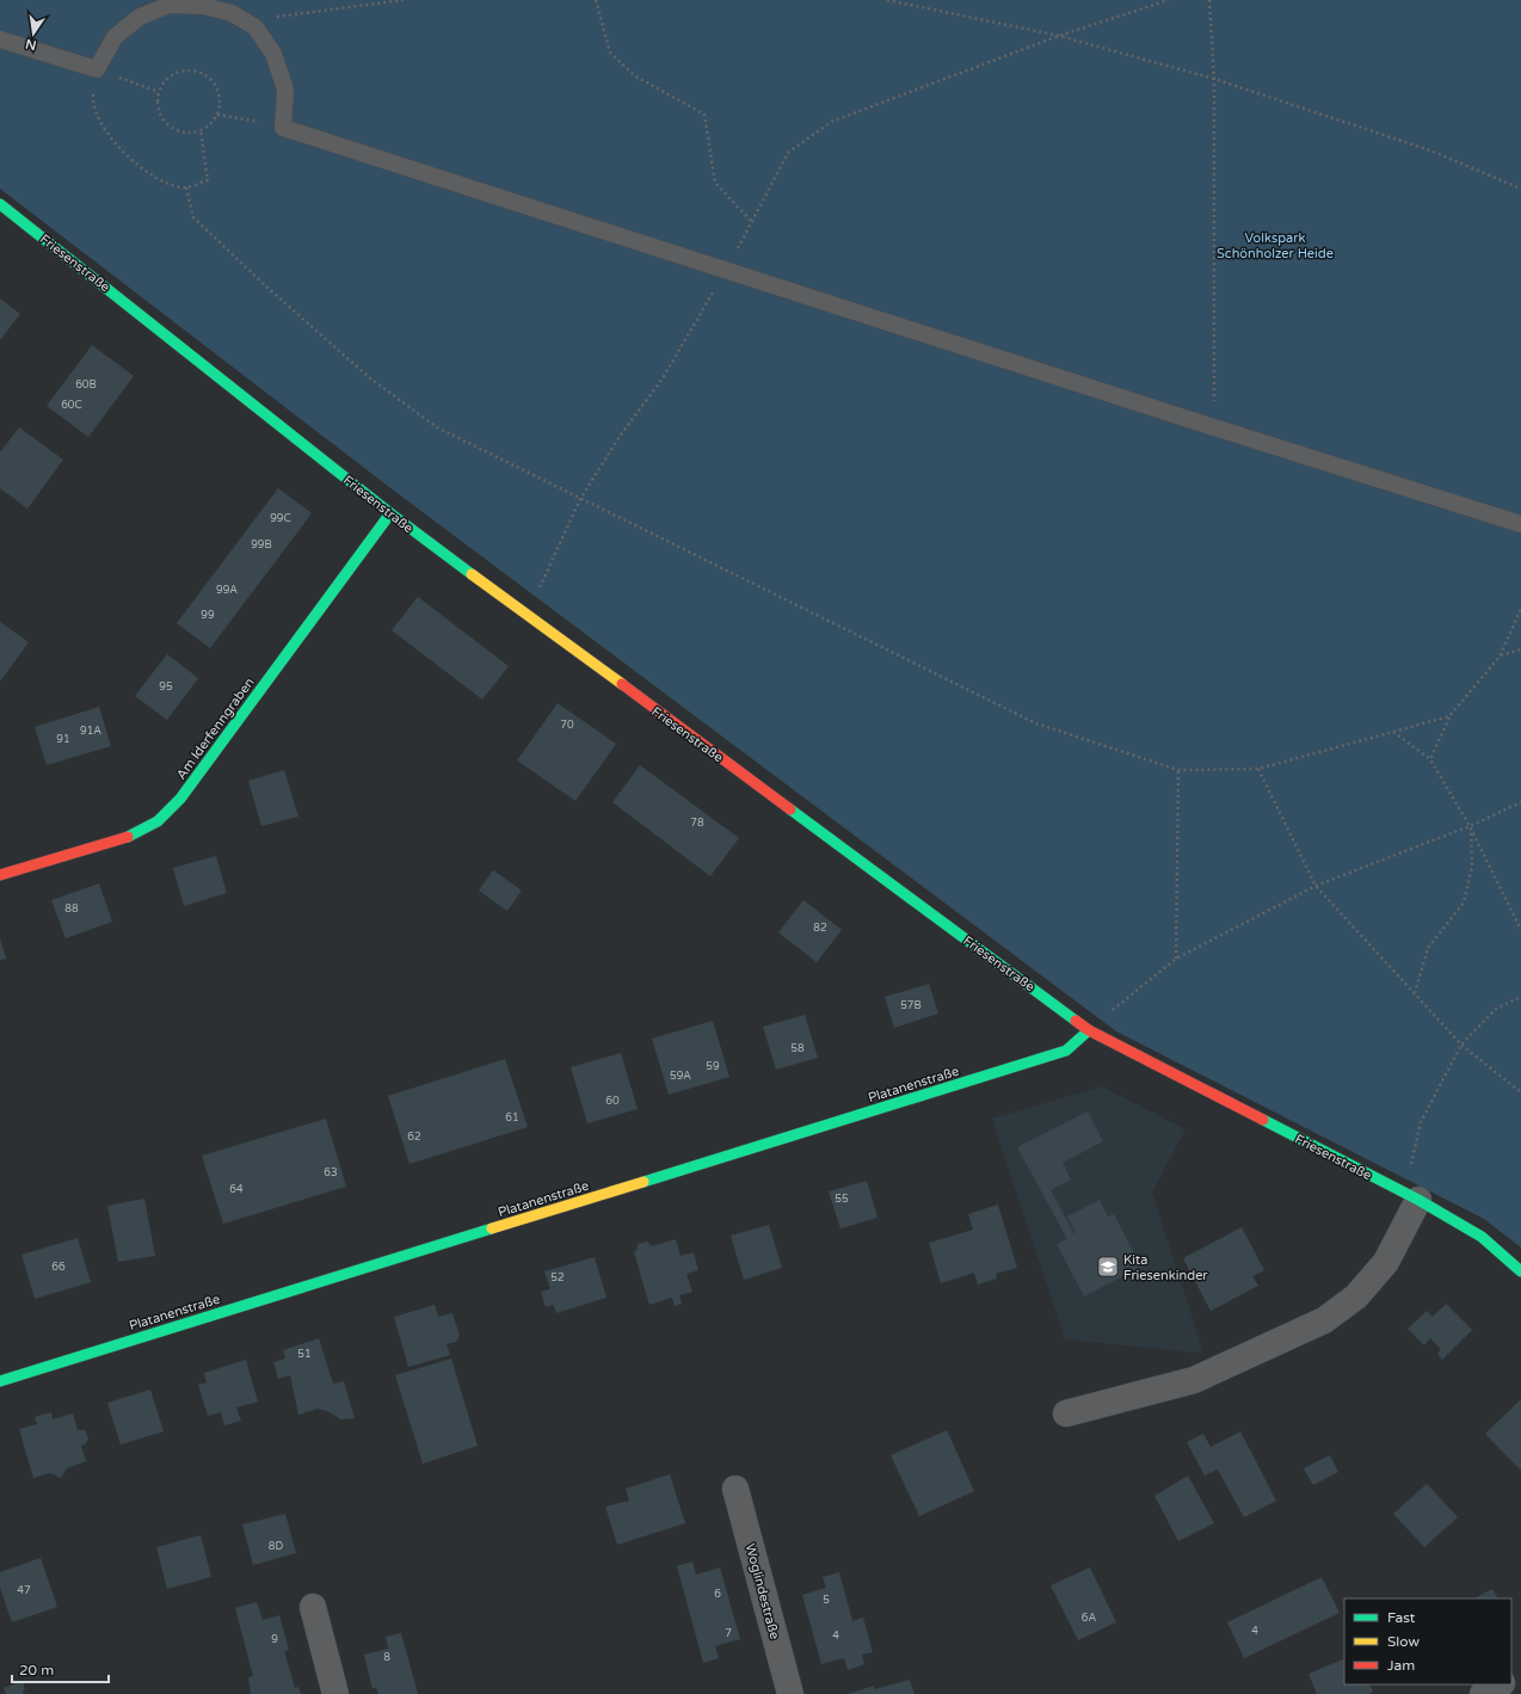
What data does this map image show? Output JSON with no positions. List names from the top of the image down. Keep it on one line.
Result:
{"streets":{"street":["Friesenstraße","Am Iderfenngraben","Platanenstraße","Woglindestraße"]},"crossings":[["Friesenstraße","Am Iderfenngraben"],["Friesenstraße","Platanenstraße"]],"parks":["Volkspark Schönholzer Heide"],"places":{"school or university":["Kita Friesenkinder"]},"house_numbers":["60B","60C","99C","99B","99A","99","95","70","91A","91","78","88","82","57B","58","59","59A","60","61","62","63","64","55","66","52","51","8D","47","6","5","6A","4","7","4","9","8"],"legend":["Fast","Slow","Jam"],"scale_bar":"20 m","north":"bottom"}
